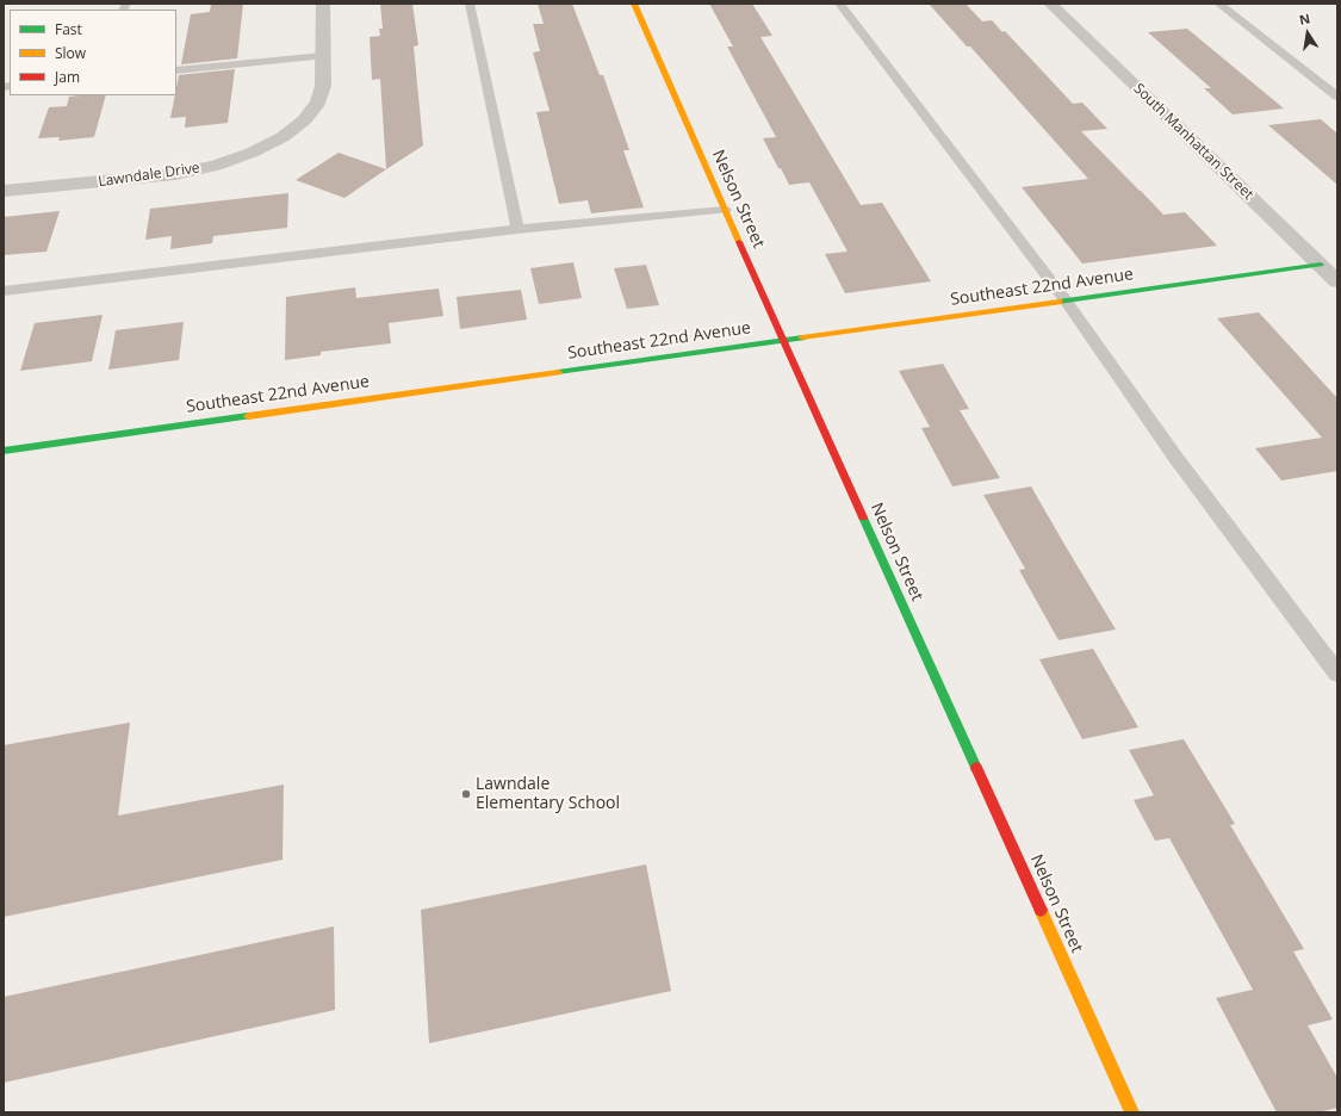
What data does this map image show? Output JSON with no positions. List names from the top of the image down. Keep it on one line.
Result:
{"streets":{"street":["South Manhattan Street","Lawndale Drive","Nelson Street","Southeast 22nd Avenue"]},"crossings":[["South Manhattan Street","Southeast 22nd Avenue"],["Nelson Street","Southeast 22nd Avenue"]],"places":["Lawndale Elementary School"],"legend":["Fast","Slow","Jam"],"north":"top"}
